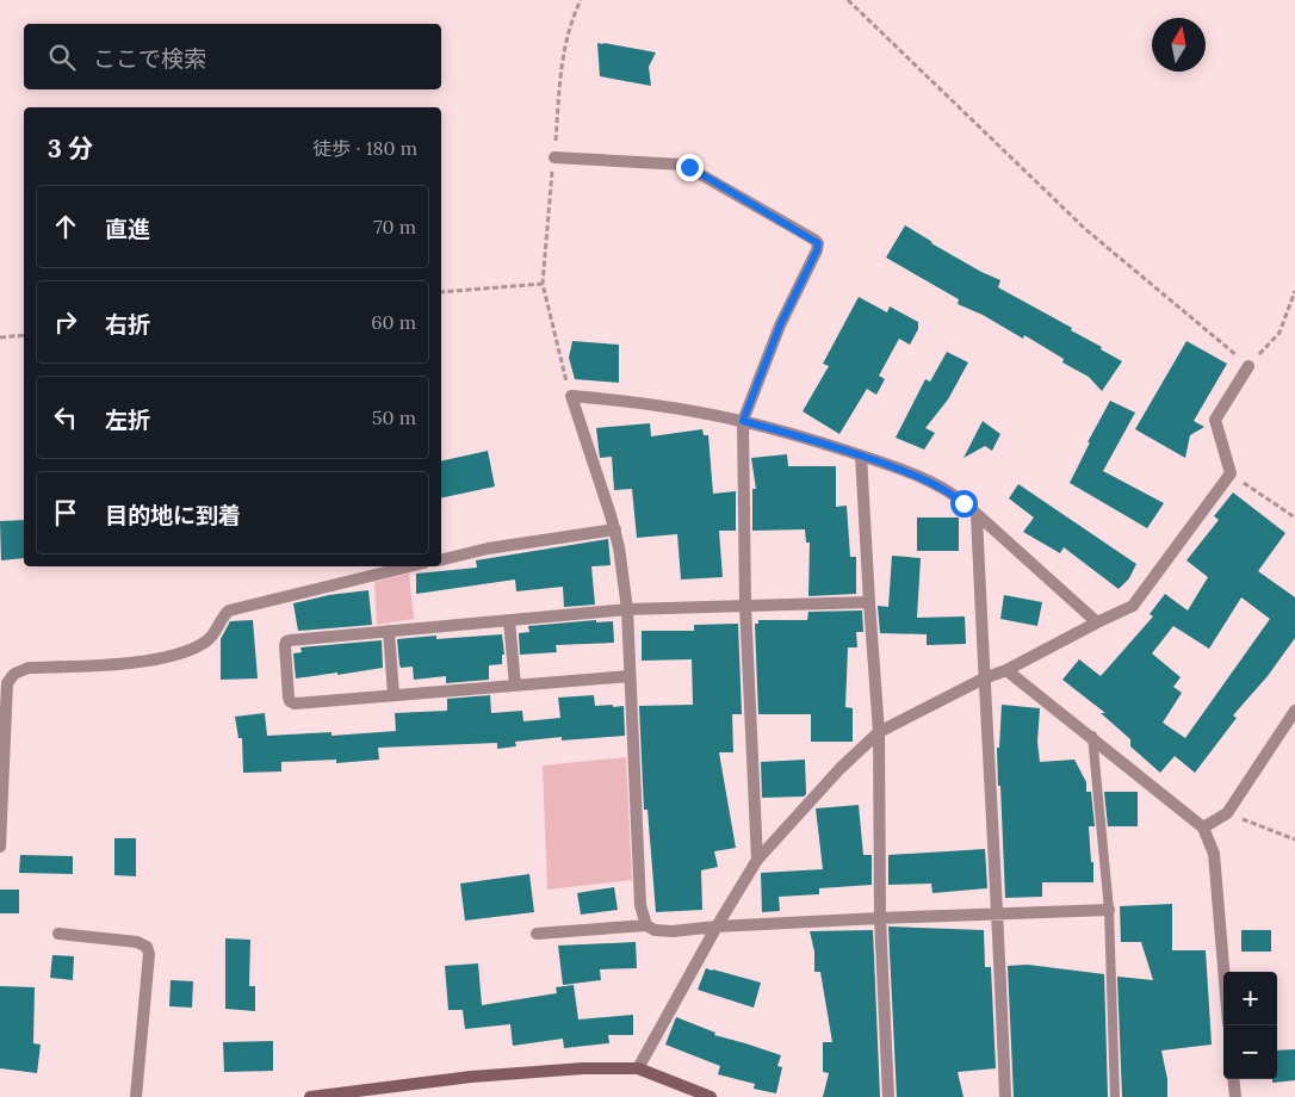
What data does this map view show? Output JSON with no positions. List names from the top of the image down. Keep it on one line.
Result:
{"north":"top","page":{"search":"ここで検索","heading":["3 分","徒歩 · 180 m"],"list":[["直進","70 m"],["右折","60 m"],["左折","50 m"],"目的地に到着"],"map_buttons":["+","−"]}}
